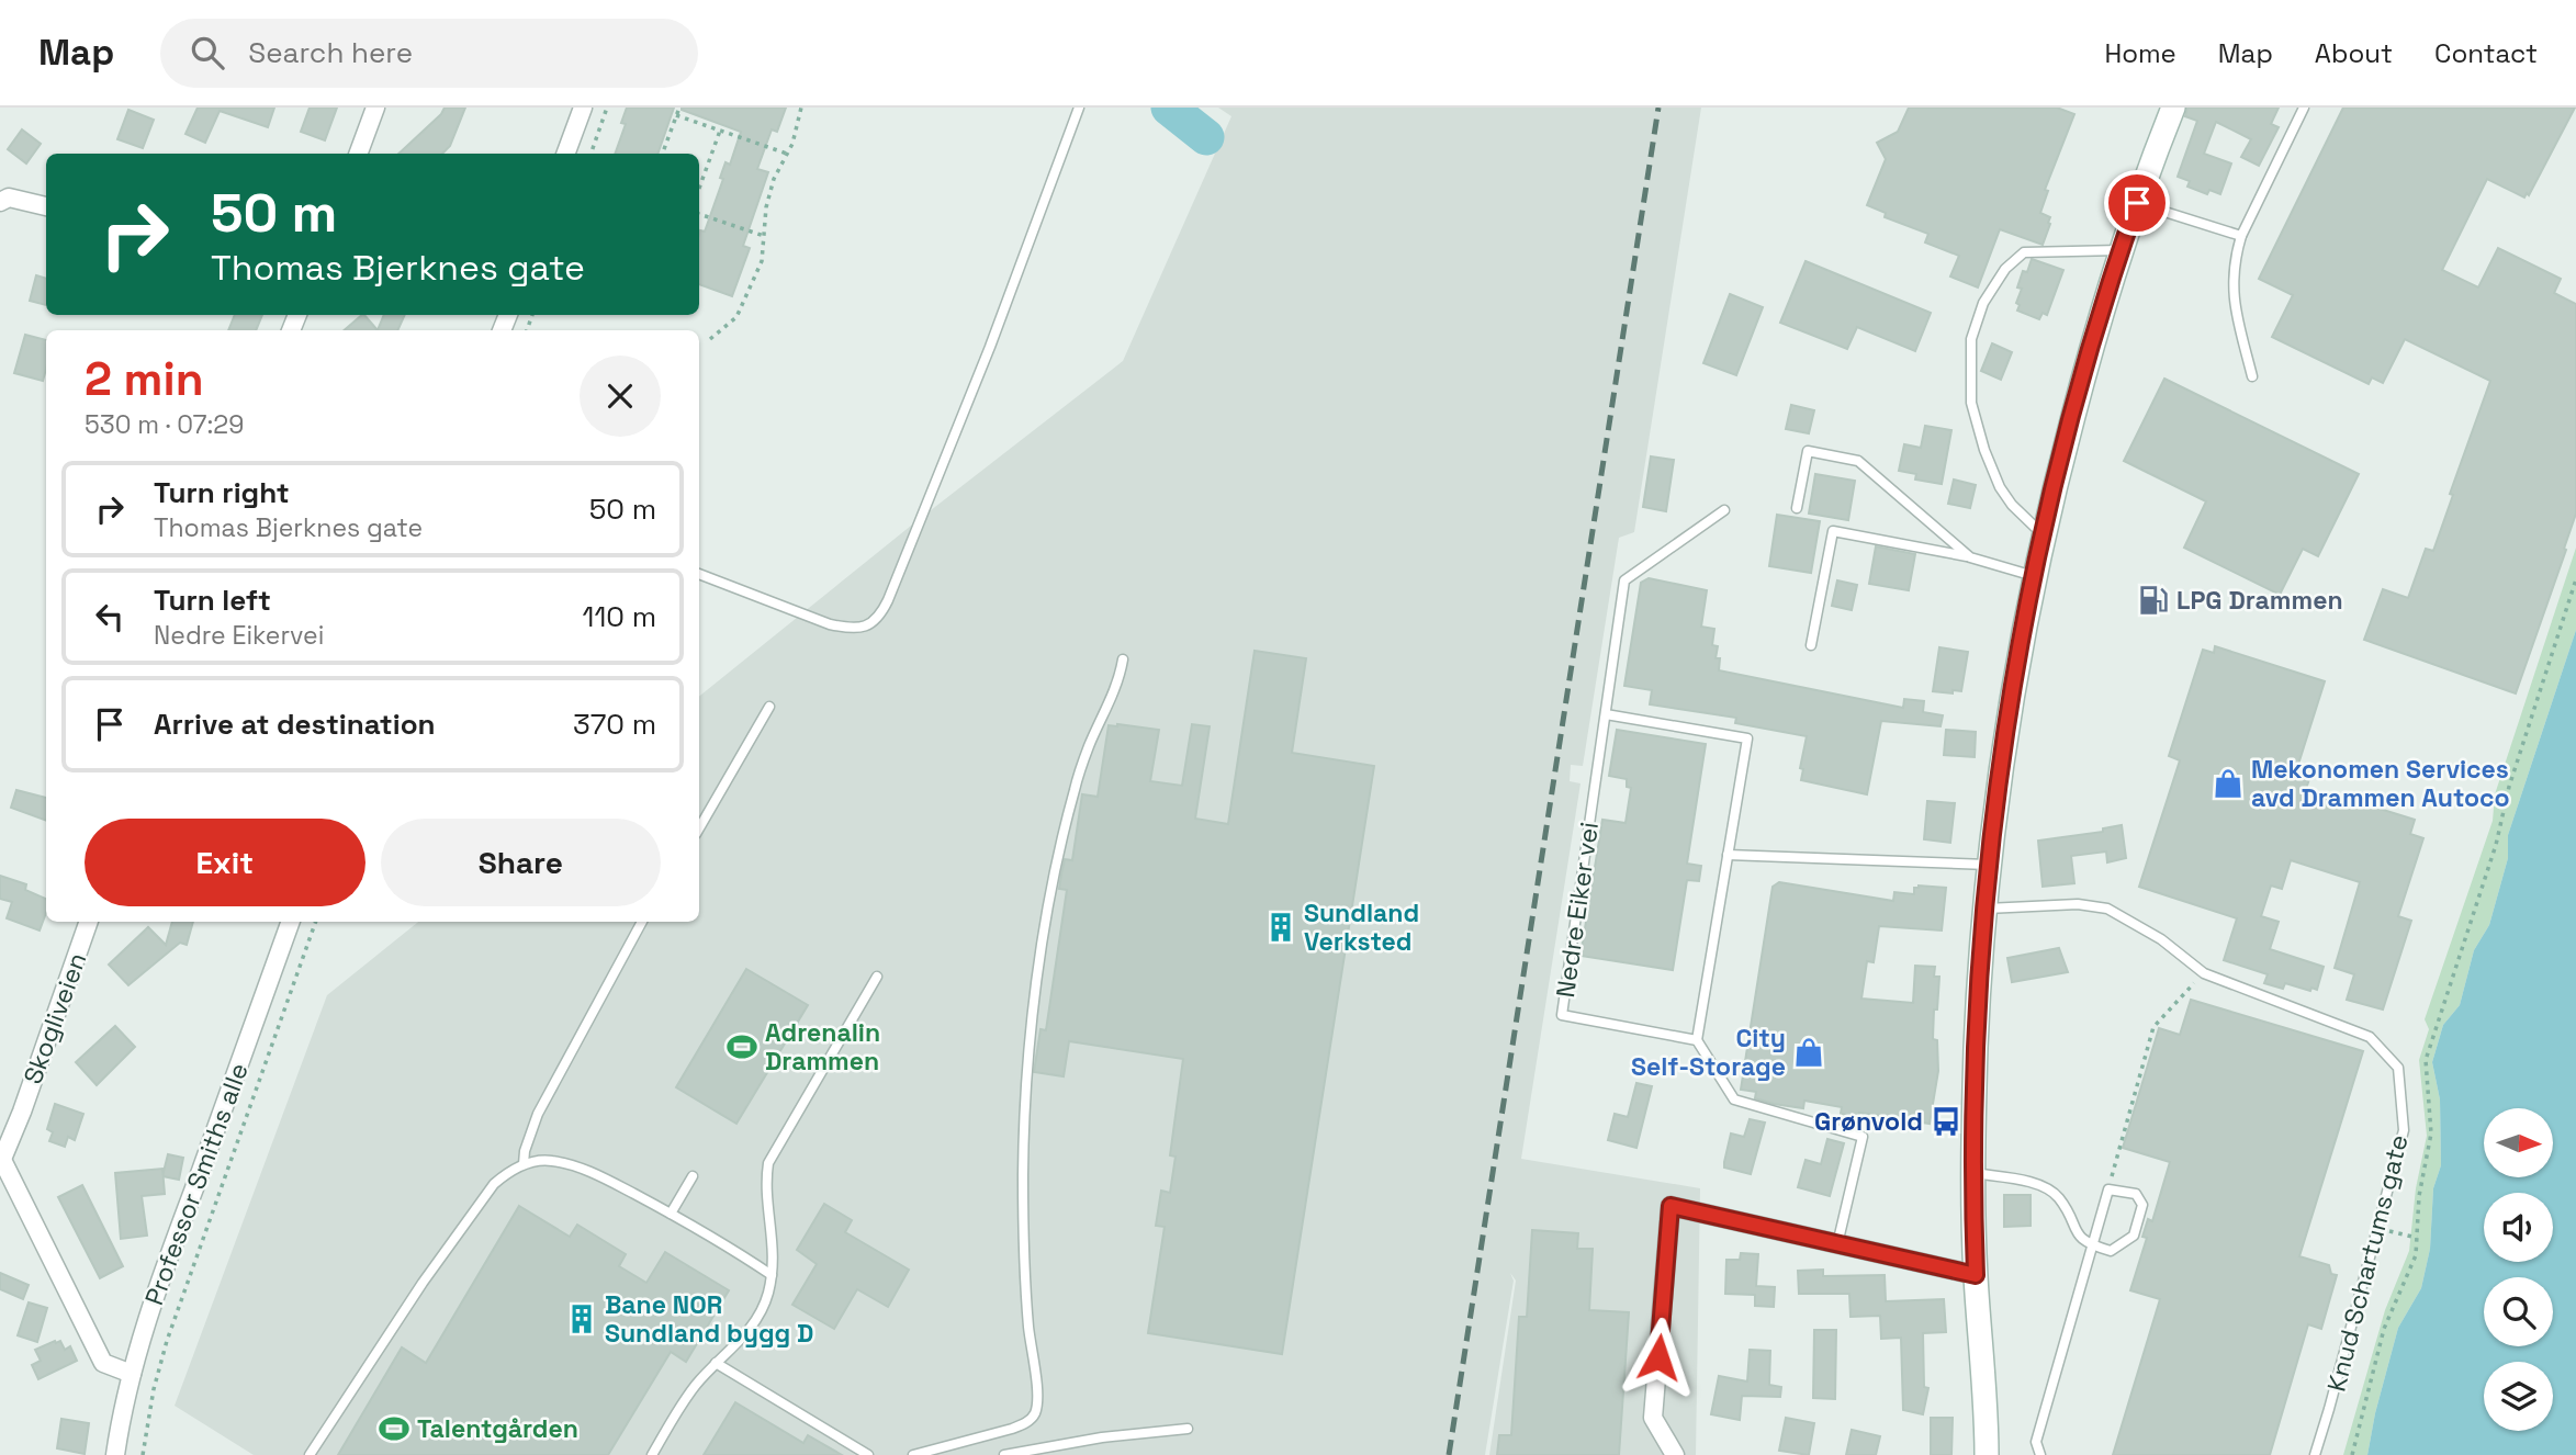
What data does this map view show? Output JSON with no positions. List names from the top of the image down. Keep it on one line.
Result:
{"streets":{"street":["Skogliveien","Professor Smiths alle"],"lane":["Nedre Eiker vei","Knud Schartums gate"]},"crossings":[["Skogliveien","Professor Smiths alle"]],"places":{"fuel station":["LPG Drammen"],"shop":["Mekonomen Services avd Drammen Autoco","City Self-Storage"],"building":["Sundland Verksted","Bane NOR Sundland bygg D"],"sports":["Adrenalin Drammen","Talentgården"],"bus stop":["Grønvold"]},"north":"right","page":{"header":"Map","search":"Search here","nav":["Home","Map","About","Contact"],"turn":["50 m","Thomas Bjerknes gate"],"heading":["2 min","530 m · 07:29"],"list":[{"name":"Turn right","note":"Thomas Bjerknes gate","value":"50 m"},{"name":"Turn left","note":"Nedre Eikervei","value":"110 m"},{"name":"Arrive at destination","value":"370 m"}],"buttons":["Exit","Share"]}}
